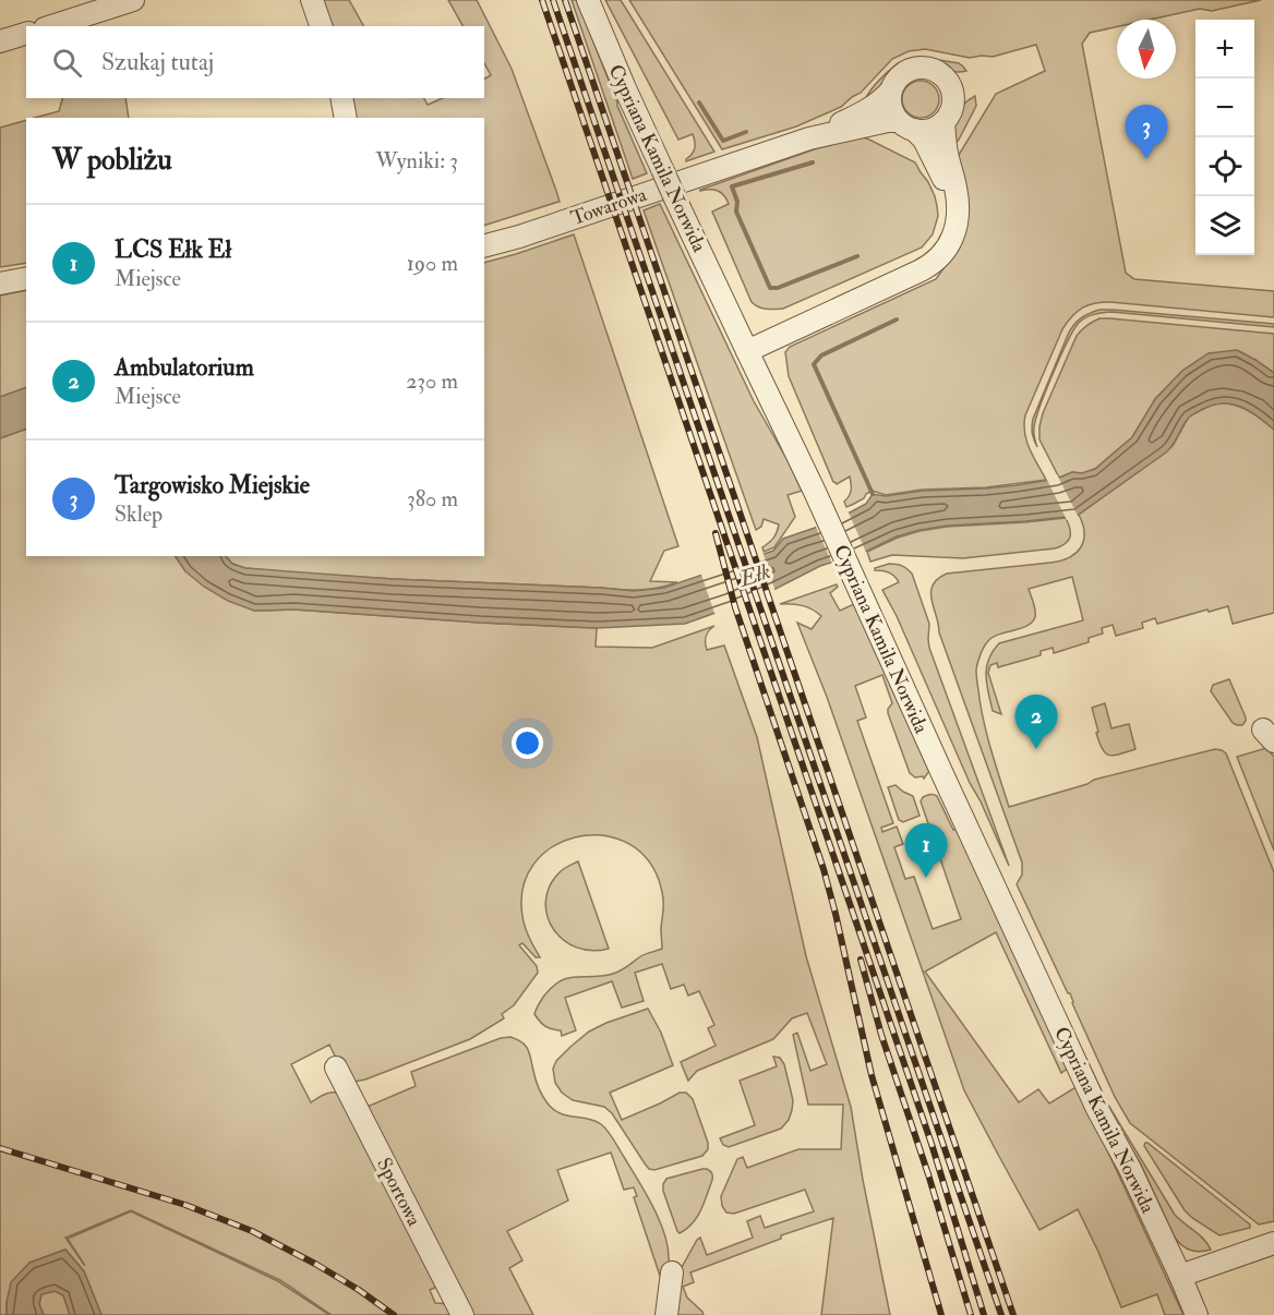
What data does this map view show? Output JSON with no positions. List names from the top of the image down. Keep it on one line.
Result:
{"streets":{"street":["Cypriana Kamila Norwida","Towarowa","Sportowa"]},"water":["Ełk"],"north":"bottom","page":{"map_buttons":["+","−"],"search":"Szukaj tutaj","pins":["3","2","1"],"heading":["W pobliżu","Wyniki: 3"],"list":[{"mark":"1","name":"LCS Ełk Eł","note":"Miejsce","value":"190 m"},{"mark":"2","name":"Ambulatorium","note":"Miejsce","value":"230 m"},{"mark":"3","name":"Targowisko Miejskie","note":"Sklep","value":"380 m"}]}}
